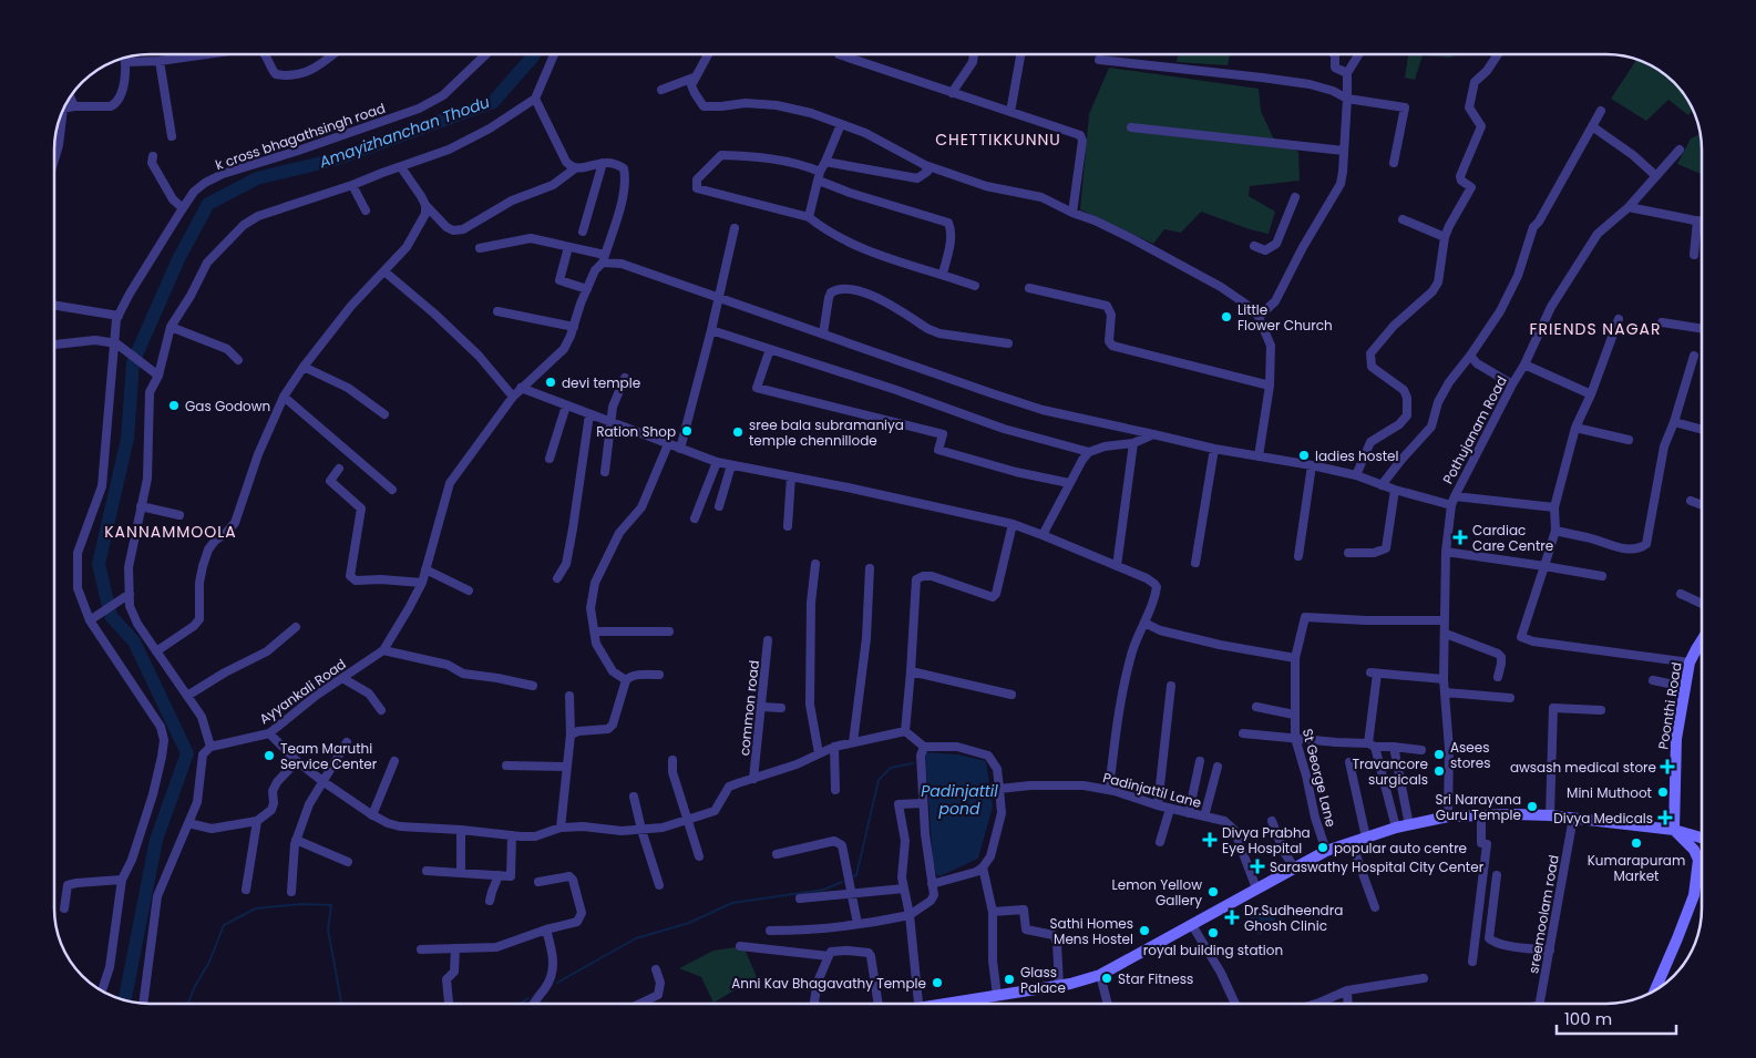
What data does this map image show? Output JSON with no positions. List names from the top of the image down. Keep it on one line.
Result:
{"streets":{"main road":["Poonthi Road"],"street":["k cross bhagathsingh road","Pothujanam Road","Ayyankali Road","common road","St George Lane","Padinjattil Lane","sreemoolam road"]},"crossings":[["Pothujanam Road","St George Lane"]],"districts":["CHETTIKKUNNU","FRIENDS NAGAR","KANNAMMOOLA"],"water":["Amayizhanchan Thodu","Padinjattil pond"],"places":{"other":["Little Flower Church","devi temple","Gas Godown","Ration Shop","sree bala subramaniya temple chennillode","ladies hostel","Asees stores","Team Maruthi Service Center","Travancore surgicals","Mini Muthoot","Sri Narayana Guru Temple","Kumarapuram Market","popular auto centre","Lemon Yellow Gallery","Sathi Homes Mens Hostel","royal building station","Star Fitness","Glass Palace","Anni Kav Bhagavathy Temple"],"health":["Cardiac Care Centre","awsash medical store","Divya Medicals","Divya Prabha Eye Hospital","Saraswathy Hospital City Center","Dr.Sudheendra Ghosh Clinic"]},"scale_bar":"100 m"}
